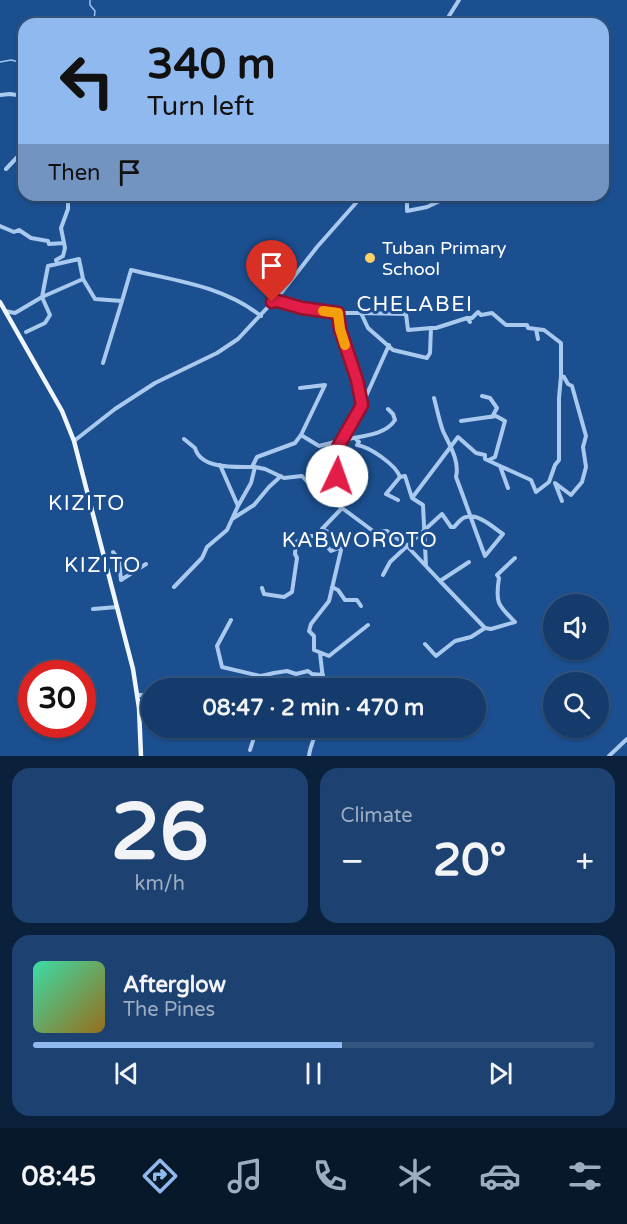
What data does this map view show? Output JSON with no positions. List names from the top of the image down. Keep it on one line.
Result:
{"districts":["CHELABEI","KIZITO","KABWOROTO","KIZITO"],"places":["Tuban Primary School"],"page":{"turn":["340 m","Turn left"],"then":"Then","limit":"30","trip":"08:47 · 2 min · 470 m","tile":[["26","km/h"],"Climate"],"heat":["−","20°","+"],"song":["Afterglow","The Pines"],"tabs":"08:45"}}
